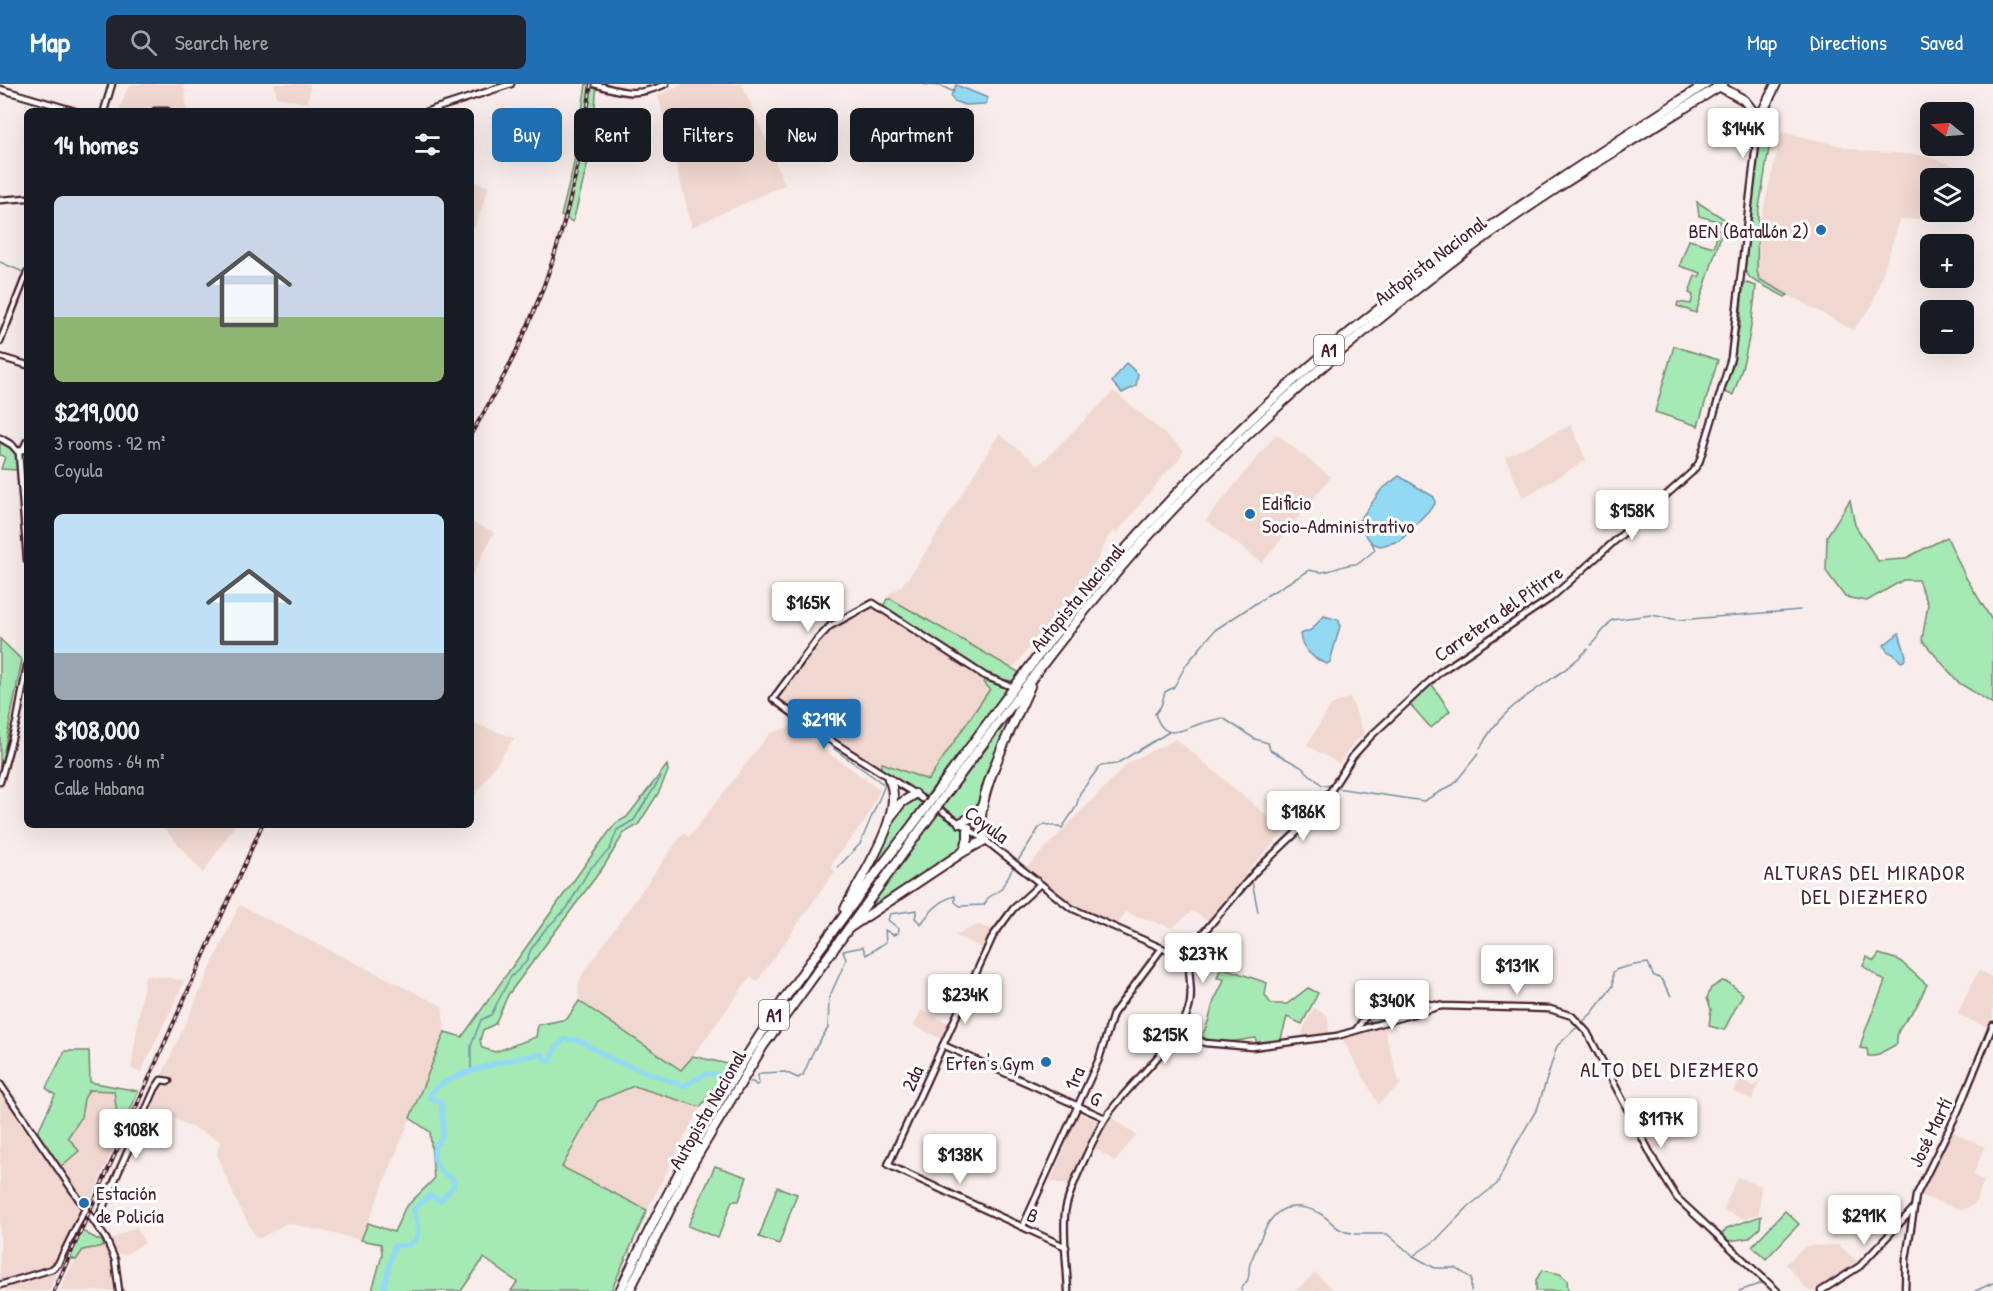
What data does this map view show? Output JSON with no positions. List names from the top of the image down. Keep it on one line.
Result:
{"streets":{"highway":["Autopista Nacional","A1"],"main road":["Carretera del Pitirre","Coyula","2da","1ra","G","José Martí","B"]},"crossings":[["Autopista Nacional","Coyula"],["Carretera del Pitirre","Coyula"],["Coyula","2da"],["Coyula","1ra"],["2da","G"],["2da","B"],["1ra","G"],["1ra","B"]],"districts":["ALTURAS DEL MIRADOR DEL DIEZMERO","ALTO DEL DIEZMERO"],"places":["BEN (Batallón 2)","Edificio Socio-Administrativo","Erfen's Gym","Estación de Policía"],"north":"left","page":{"header":"Map","search":"Search here","nav":["Map","Directions","Saved"],"map_buttons":["+","−"],"price":["$144K","$158K","$165K","$219K","$186K","$237K","$131K","$234K","$340K","$215K","$117K","$108K","$138K","$291K"],"chip":["Buy","Rent","Filters","New","Apartment"],"heading":"14 homes","list":[{"name":"$219,000","note":"3 rooms · 92 m² · Coyula"},{"name":"$108,000","note":"2 rooms · 64 m² · Calle Habana"}]}}
